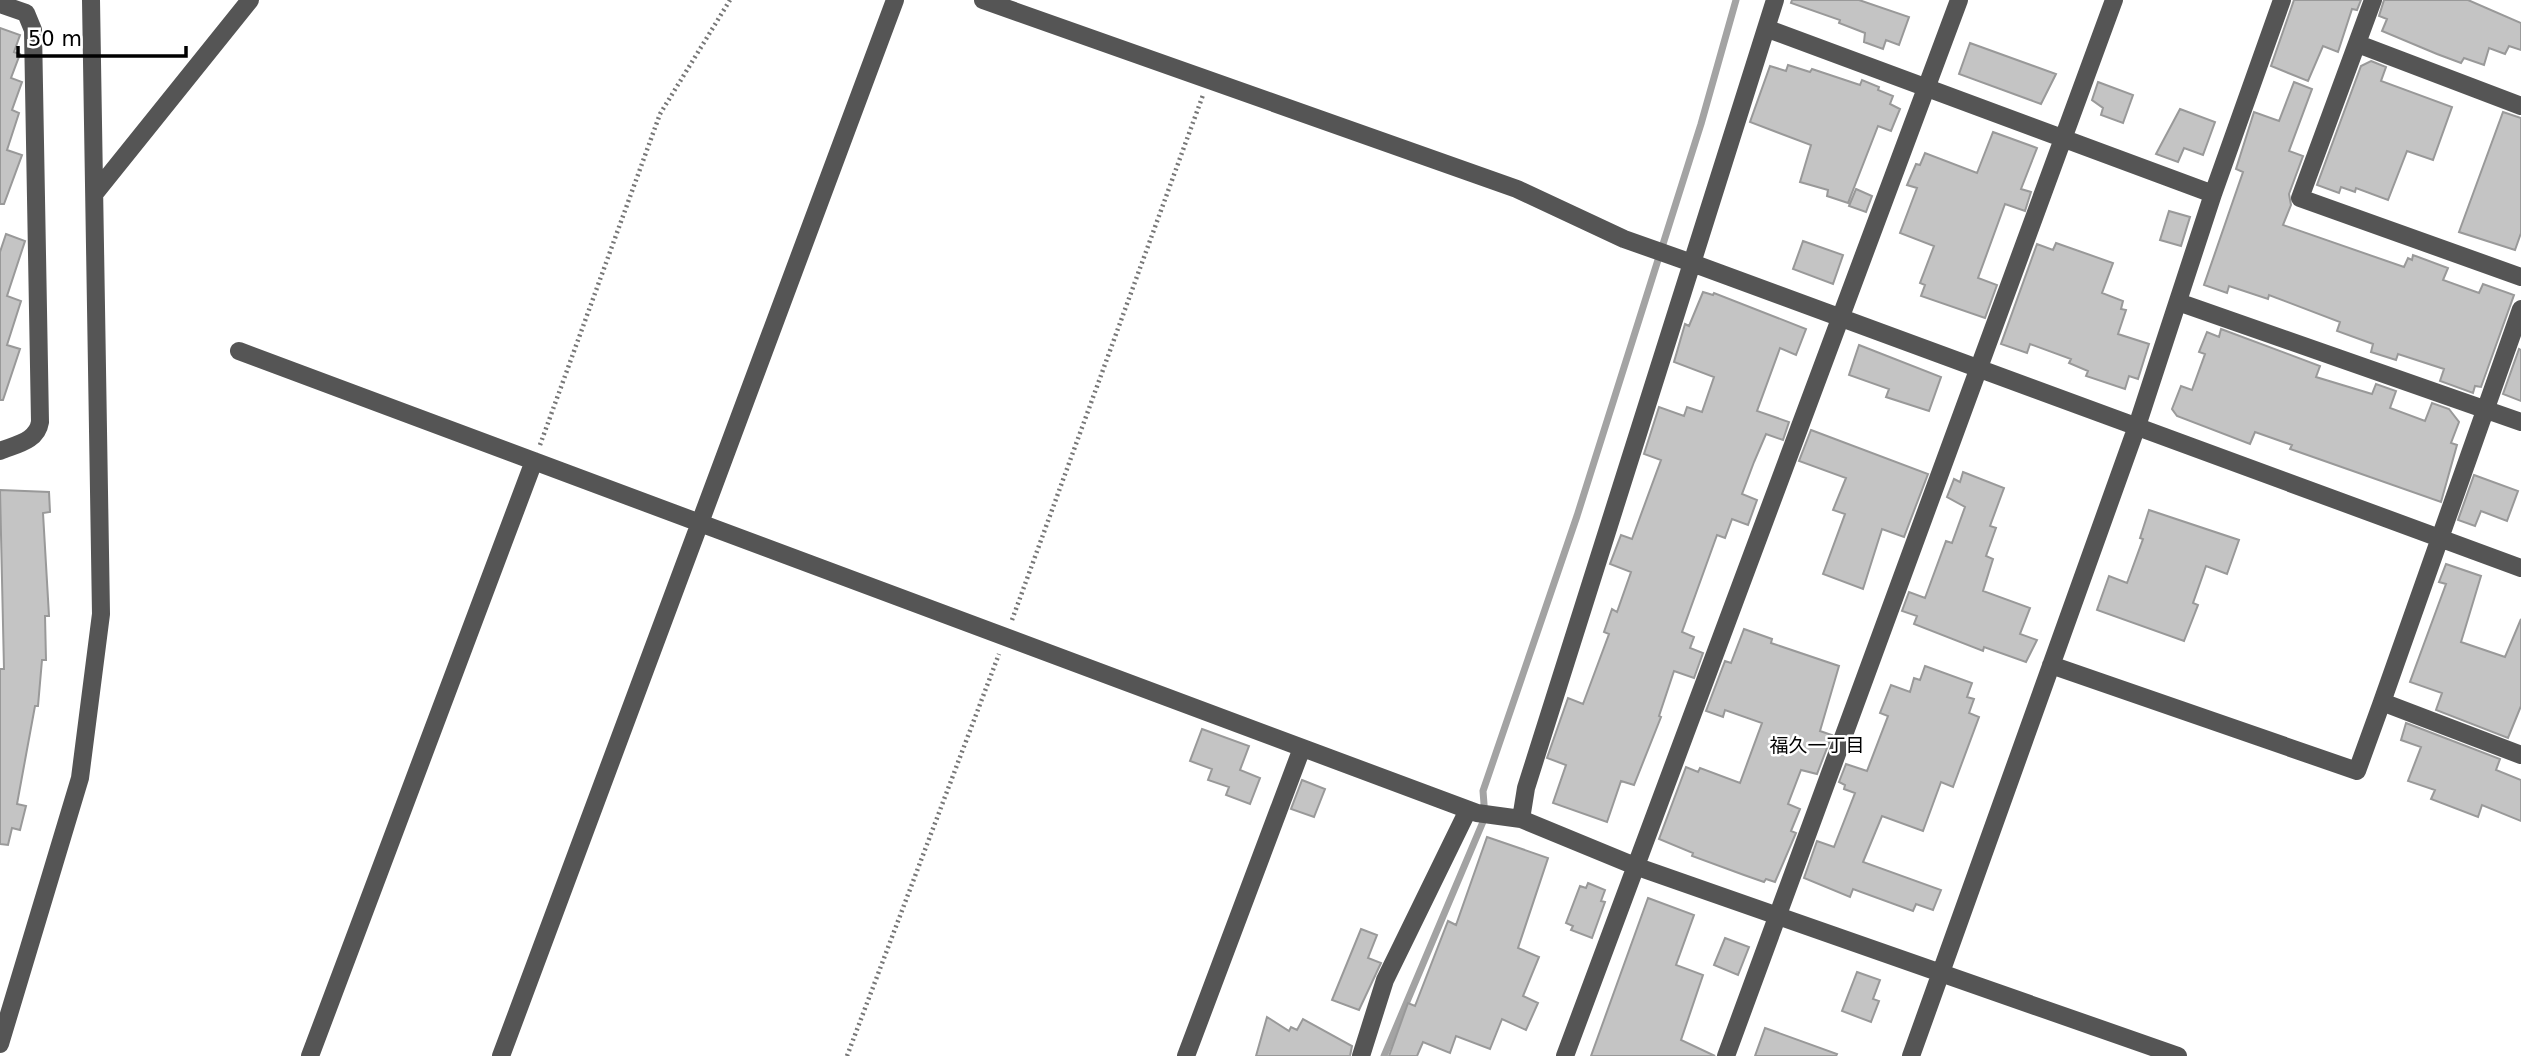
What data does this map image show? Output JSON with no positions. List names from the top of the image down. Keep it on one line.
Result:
{"districts":["福久一丁目"],"scale_bar":"50 m"}
